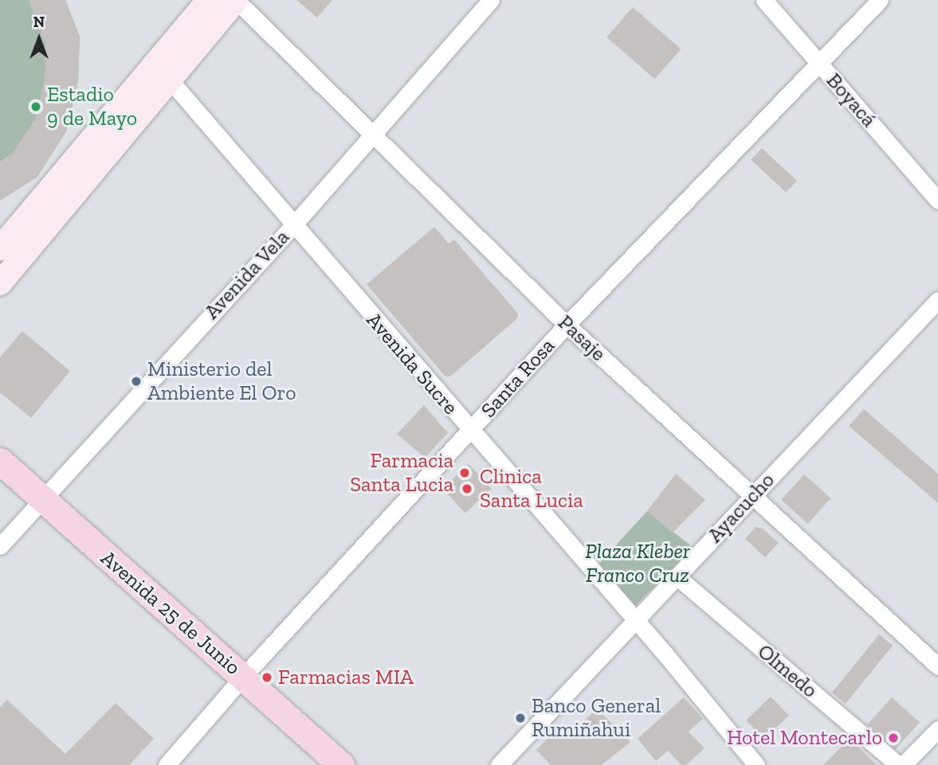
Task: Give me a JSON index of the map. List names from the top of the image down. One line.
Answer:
{"streets":{"main road":["Avenida 25 de Junio"],"street":["Boyacá","Avenida Vela","Pasaje","Avenida Sucre","Santa Rosa","Ayacucho","Olmedo"]},"crossings":[["Boyacá","Santa Rosa"],["Avenida Vela","Pasaje"],["Avenida Vela","Avenida Sucre"],["Avenida Vela","Avenida 25 de Junio"],["Pasaje","Santa Rosa"],["Pasaje","Ayacucho"],["Avenida Sucre","Santa Rosa"],["Avenida Sucre","Ayacucho"],["Santa Rosa","Avenida 25 de Junio"],["Ayacucho","Olmedo"]],"parks":["Plaza Kleber Franco Cruz"],"places":["Estadio 9 de Mayo","Ministerio del Ambiente El Oro","Farmacia Santa Lucia","Clinica Santa Lucia","Farmacias MIA","Banco General Rumiñahui","Hotel Montecarlo"],"north":"top"}
